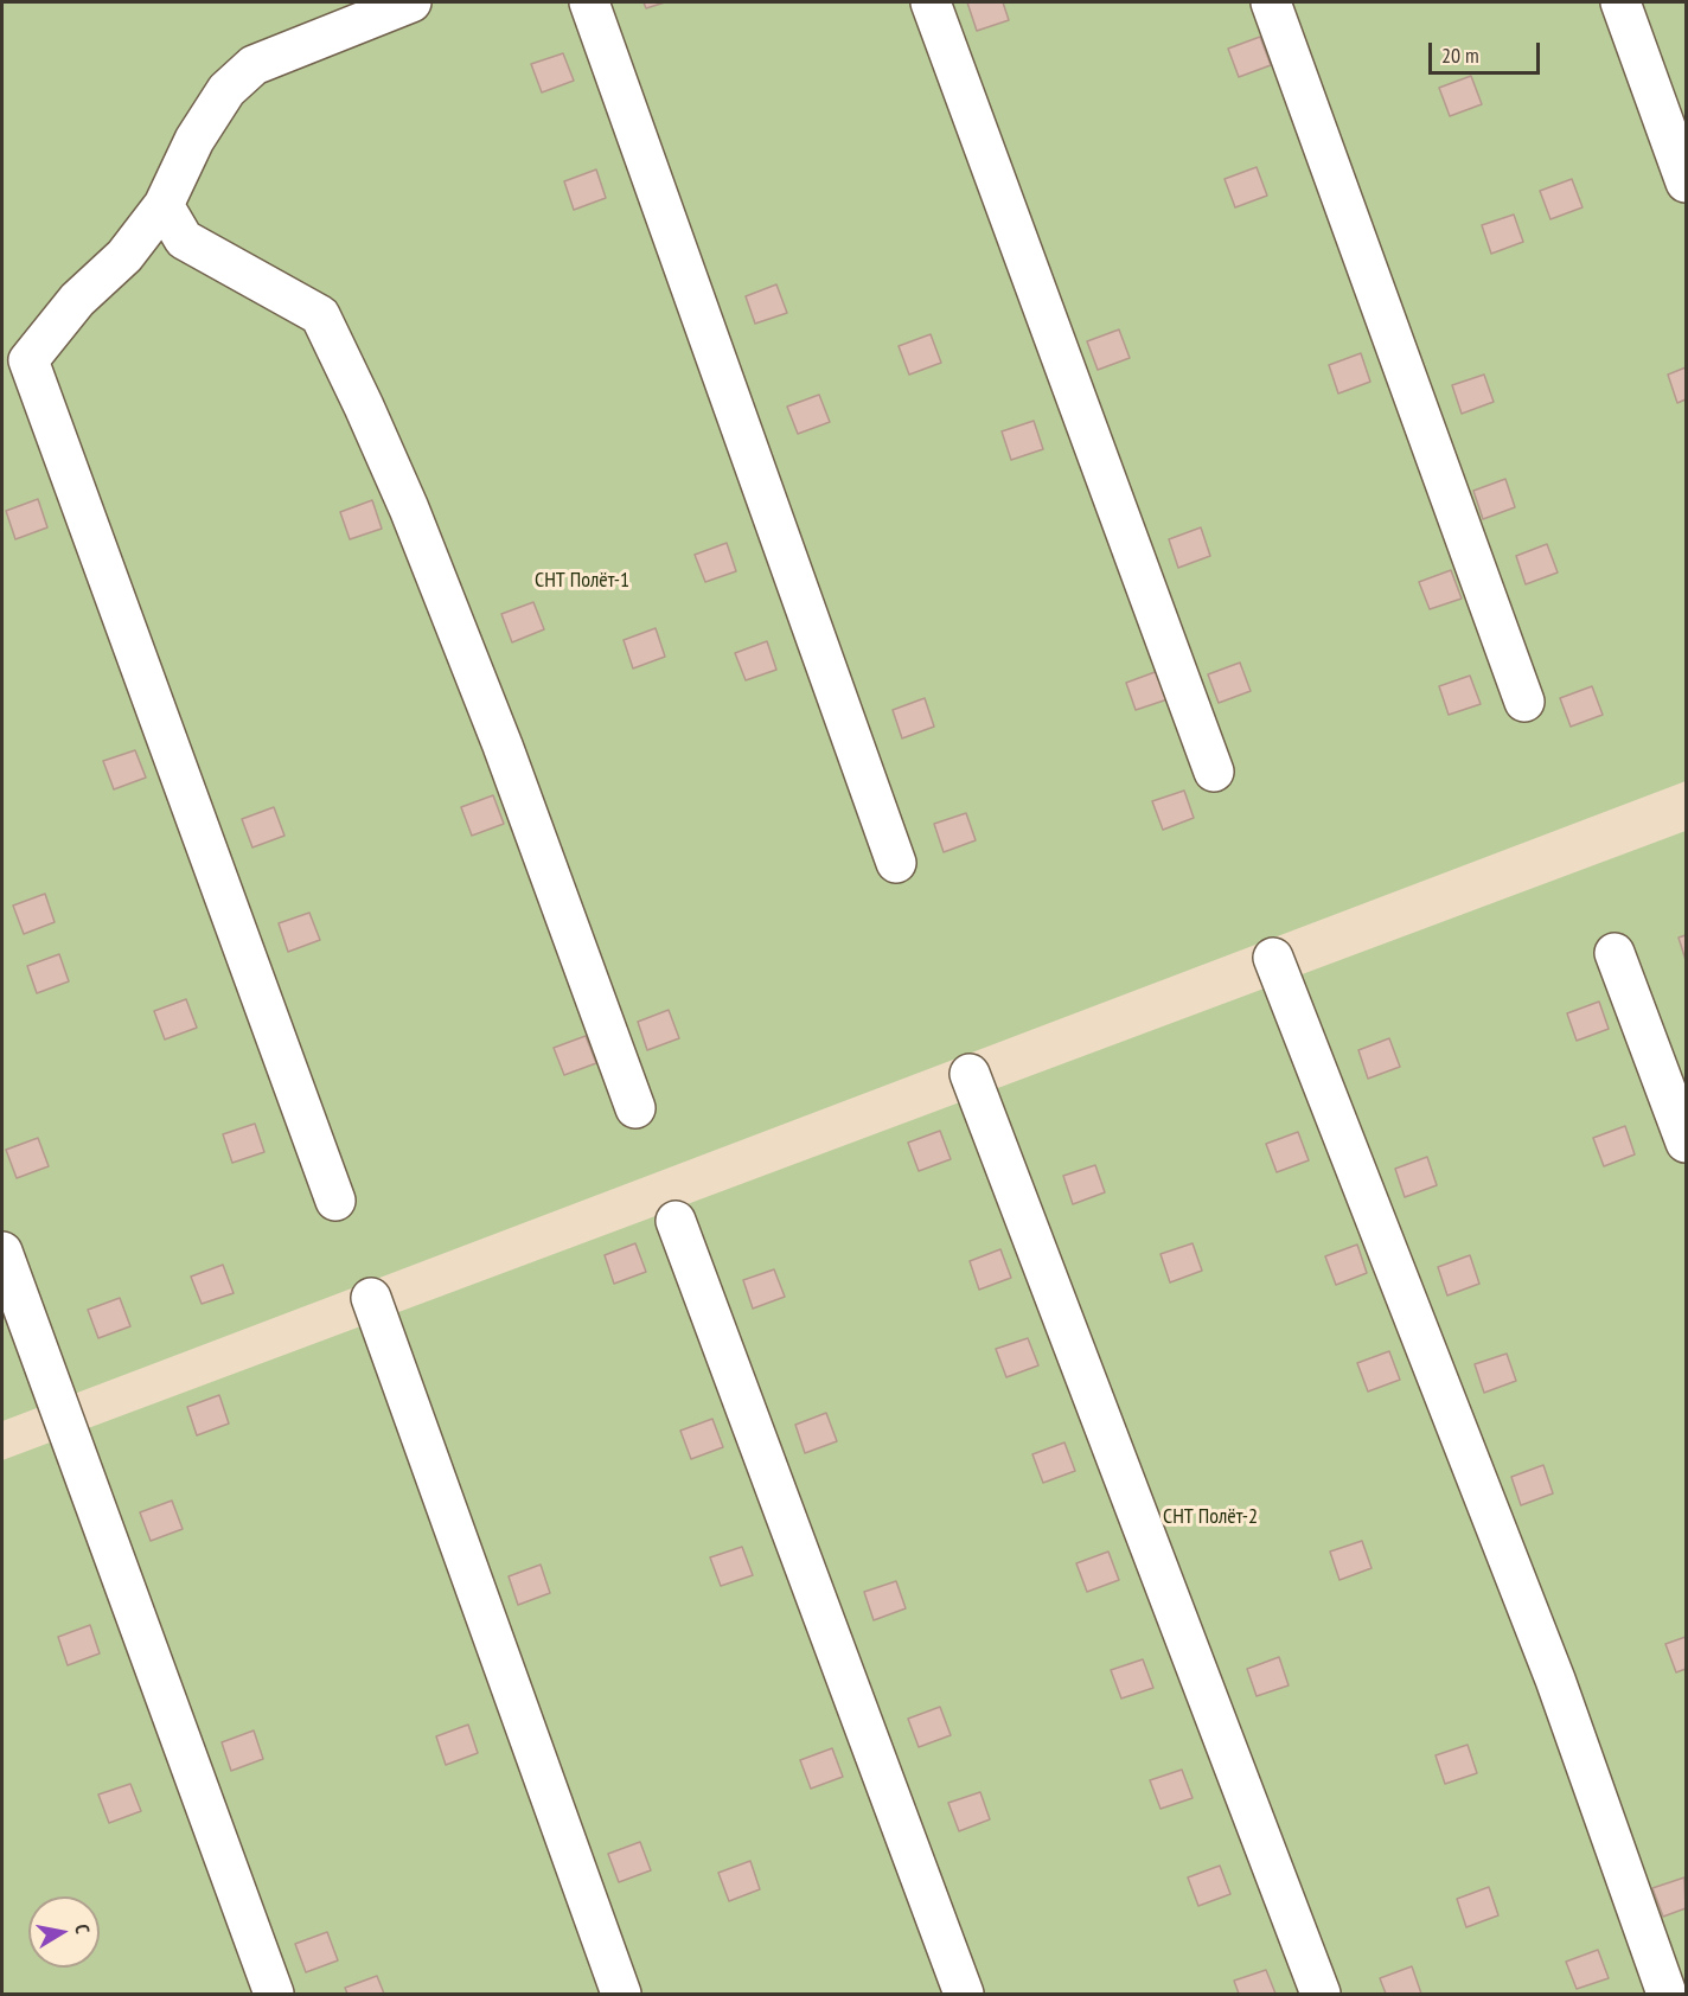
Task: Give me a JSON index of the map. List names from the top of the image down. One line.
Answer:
{"parks":["СНТ Полёт-1","СНТ Полёт-2"],"scale_bar":"20 m","north":"right"}
